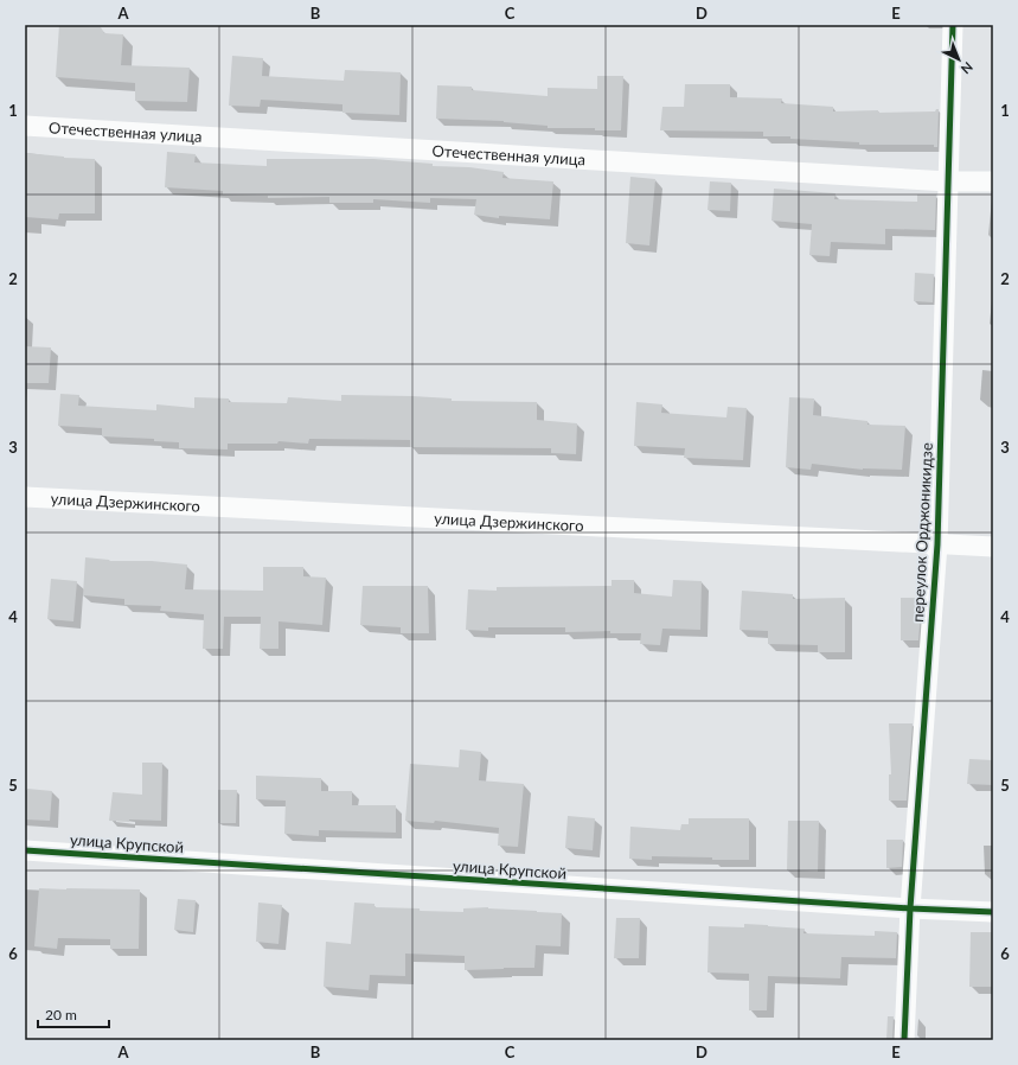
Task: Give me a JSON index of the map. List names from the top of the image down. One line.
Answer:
{"streets":{"street":["Отечественная улица","улица Дзержинского","переулок Орджоникидзе","улица Крупской"]},"crossings":[["Отечественная улица","переулок Орджоникидзе"],["улица Дзержинского","переулок Орджоникидзе"],["переулок Орджоникидзе","улица Крупской"]],"scale_bar":"20 m","north":"bottom right","grid":{"columns":["A","B","C","D","E"],"rows":["1","2","3","4","5","6"]}}
